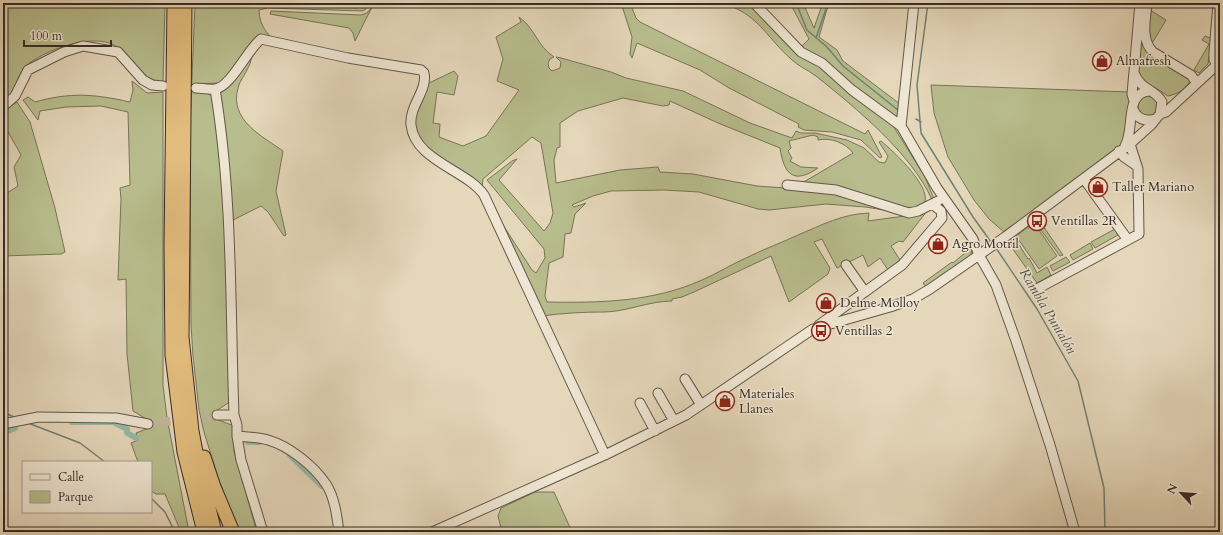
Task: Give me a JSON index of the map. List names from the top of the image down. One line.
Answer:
{"water":["Rambla Puntalón"],"places":{"shop":["Almafresh","Taller Mariano","Agro Motril","Delme Molloy","Materiales Llanes"],"bus stop":["Ventillas 2R","Ventillas 2"]},"legend":["Calle","Parque"],"scale_bar":"100 m","north":"top left"}
